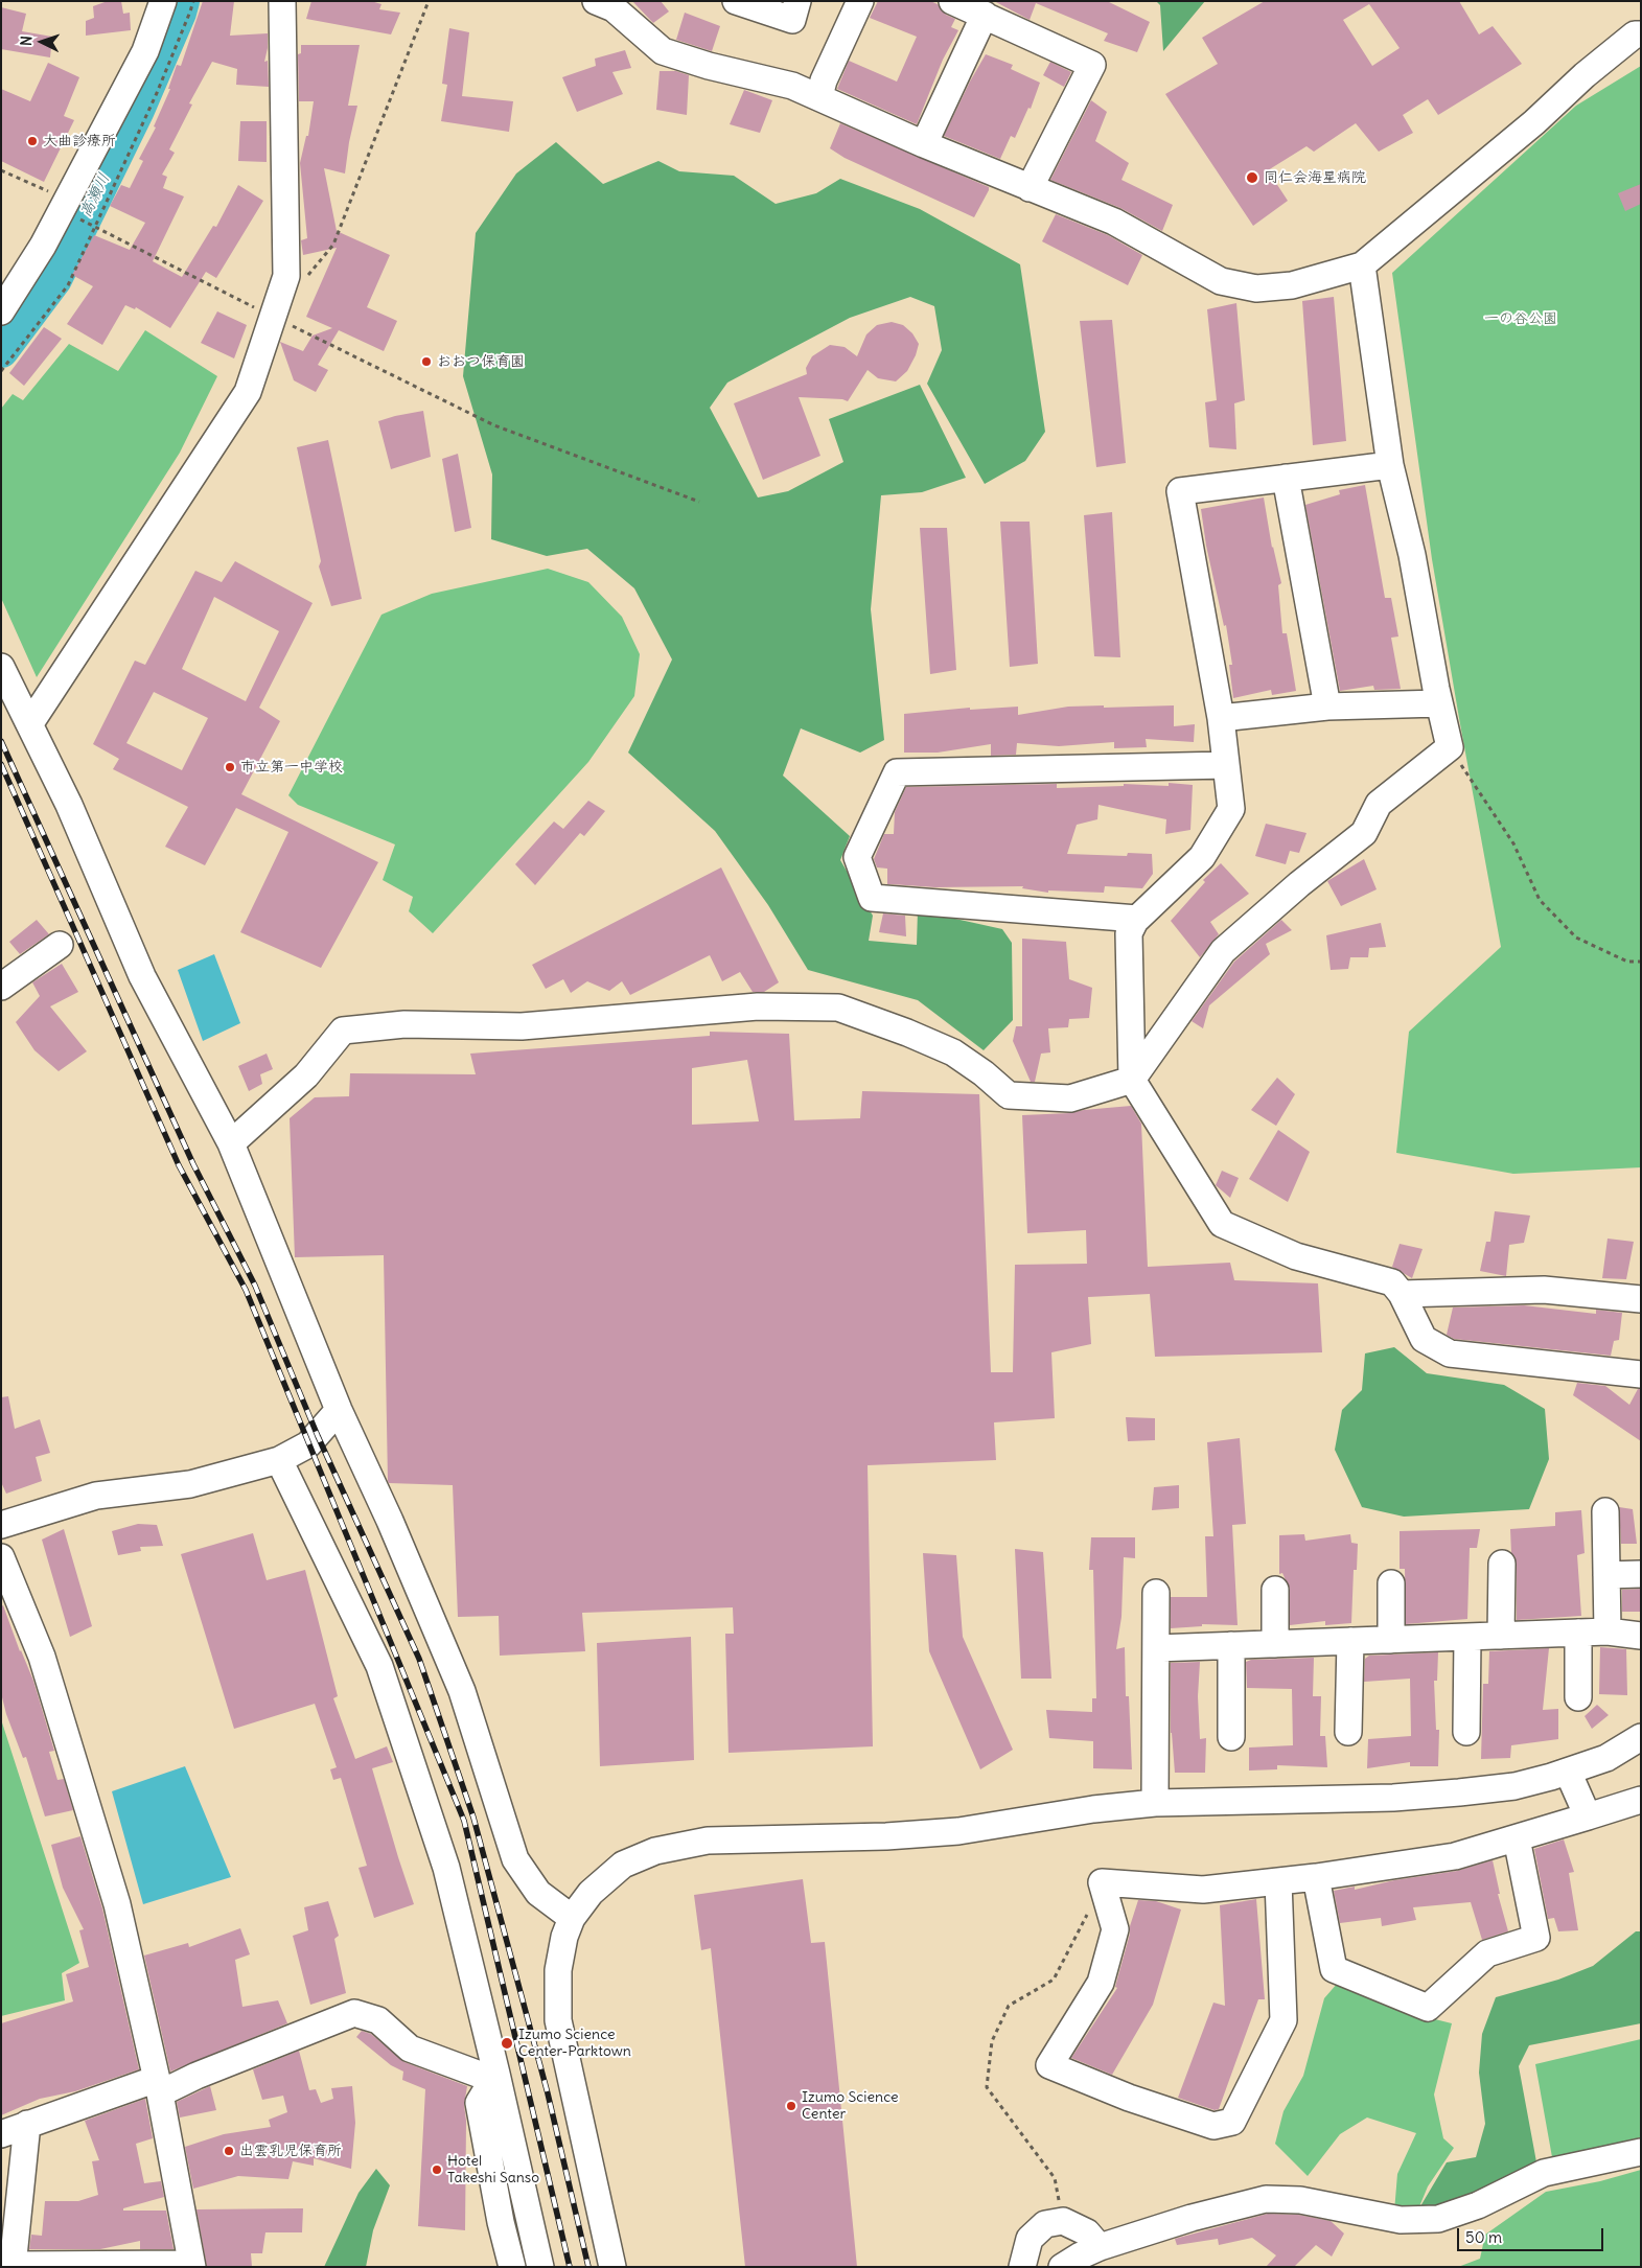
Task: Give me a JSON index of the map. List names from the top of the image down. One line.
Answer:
{"water":["高瀬川"],"parks":["一の谷公園"],"places":["大曲診療所","同仁会海星病院","おおつ保育園","市立第一中学校","Izumo Science Center-Parktown","Izumo Science Center","出雲乳児保育所","Hotel Takeshi Sanso"],"scale_bar":"50 m","north":"left"}
